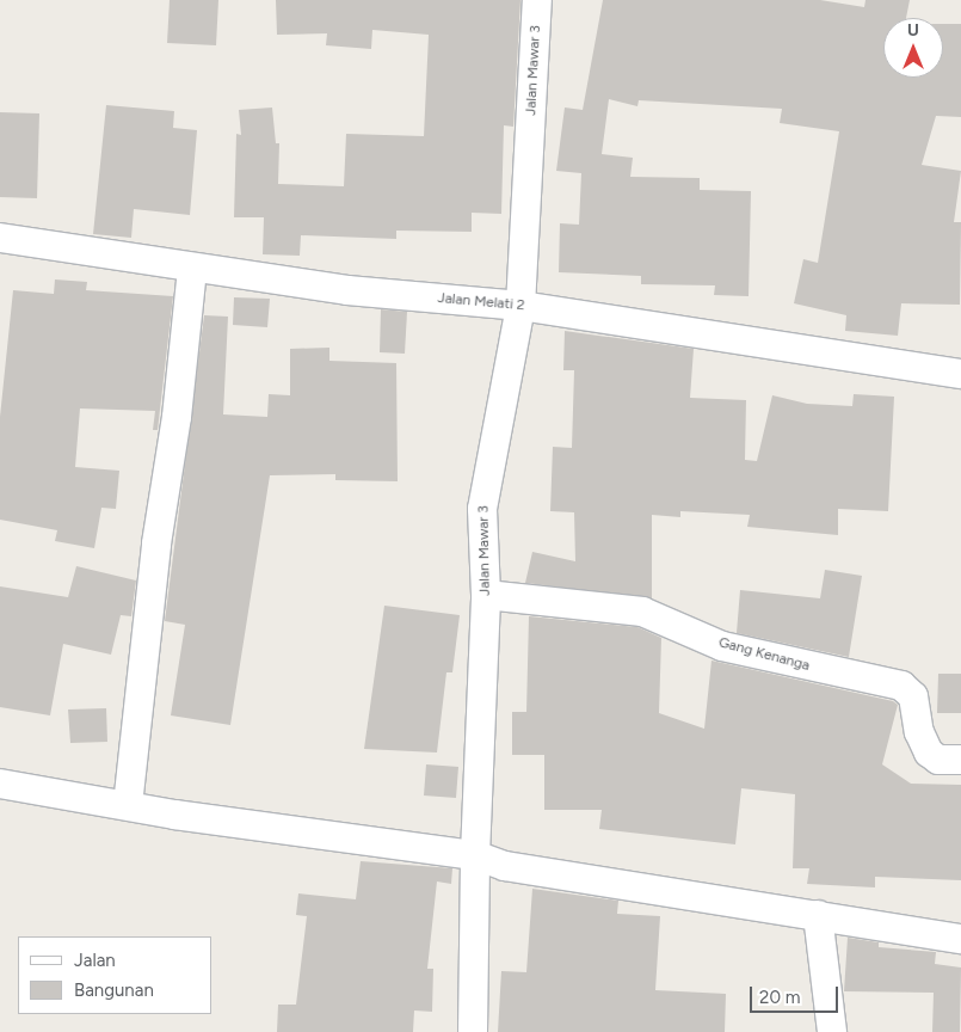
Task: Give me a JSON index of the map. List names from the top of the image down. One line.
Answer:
{"streets":{"street":["Jalan Mawar 3","Jalan Melati 2","Gang Kenanga"]},"crossings":[["Jalan Mawar 3","Jalan Melati 2"],["Jalan Mawar 3","Gang Kenanga"]],"legend":["Jalan","Bangunan"],"scale_bar":"20 m","north":"top"}
